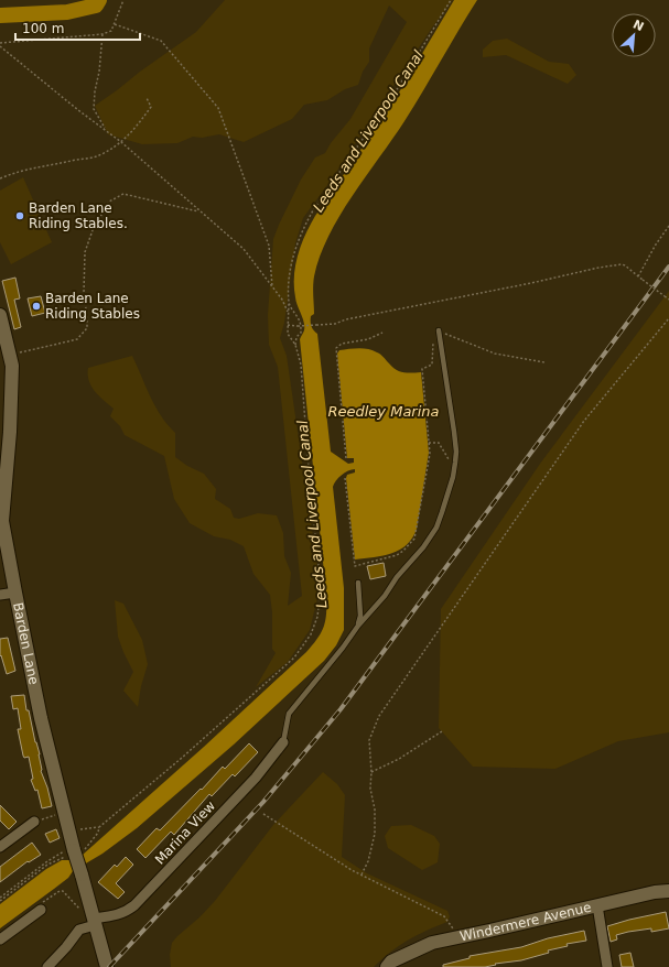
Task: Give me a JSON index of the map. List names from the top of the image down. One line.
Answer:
{"streets":{"street":["Barden Lane","Marina View","Windermere Avenue"]},"crossings":[["Barden Lane","Marina View"]],"water":["Leeds and Liverpool Canal","Reedley Marina"],"places":["Barden Lane Riding Stables.","Barden Lane Riding Stables"],"scale_bar":"100 m","north":"top right"}
